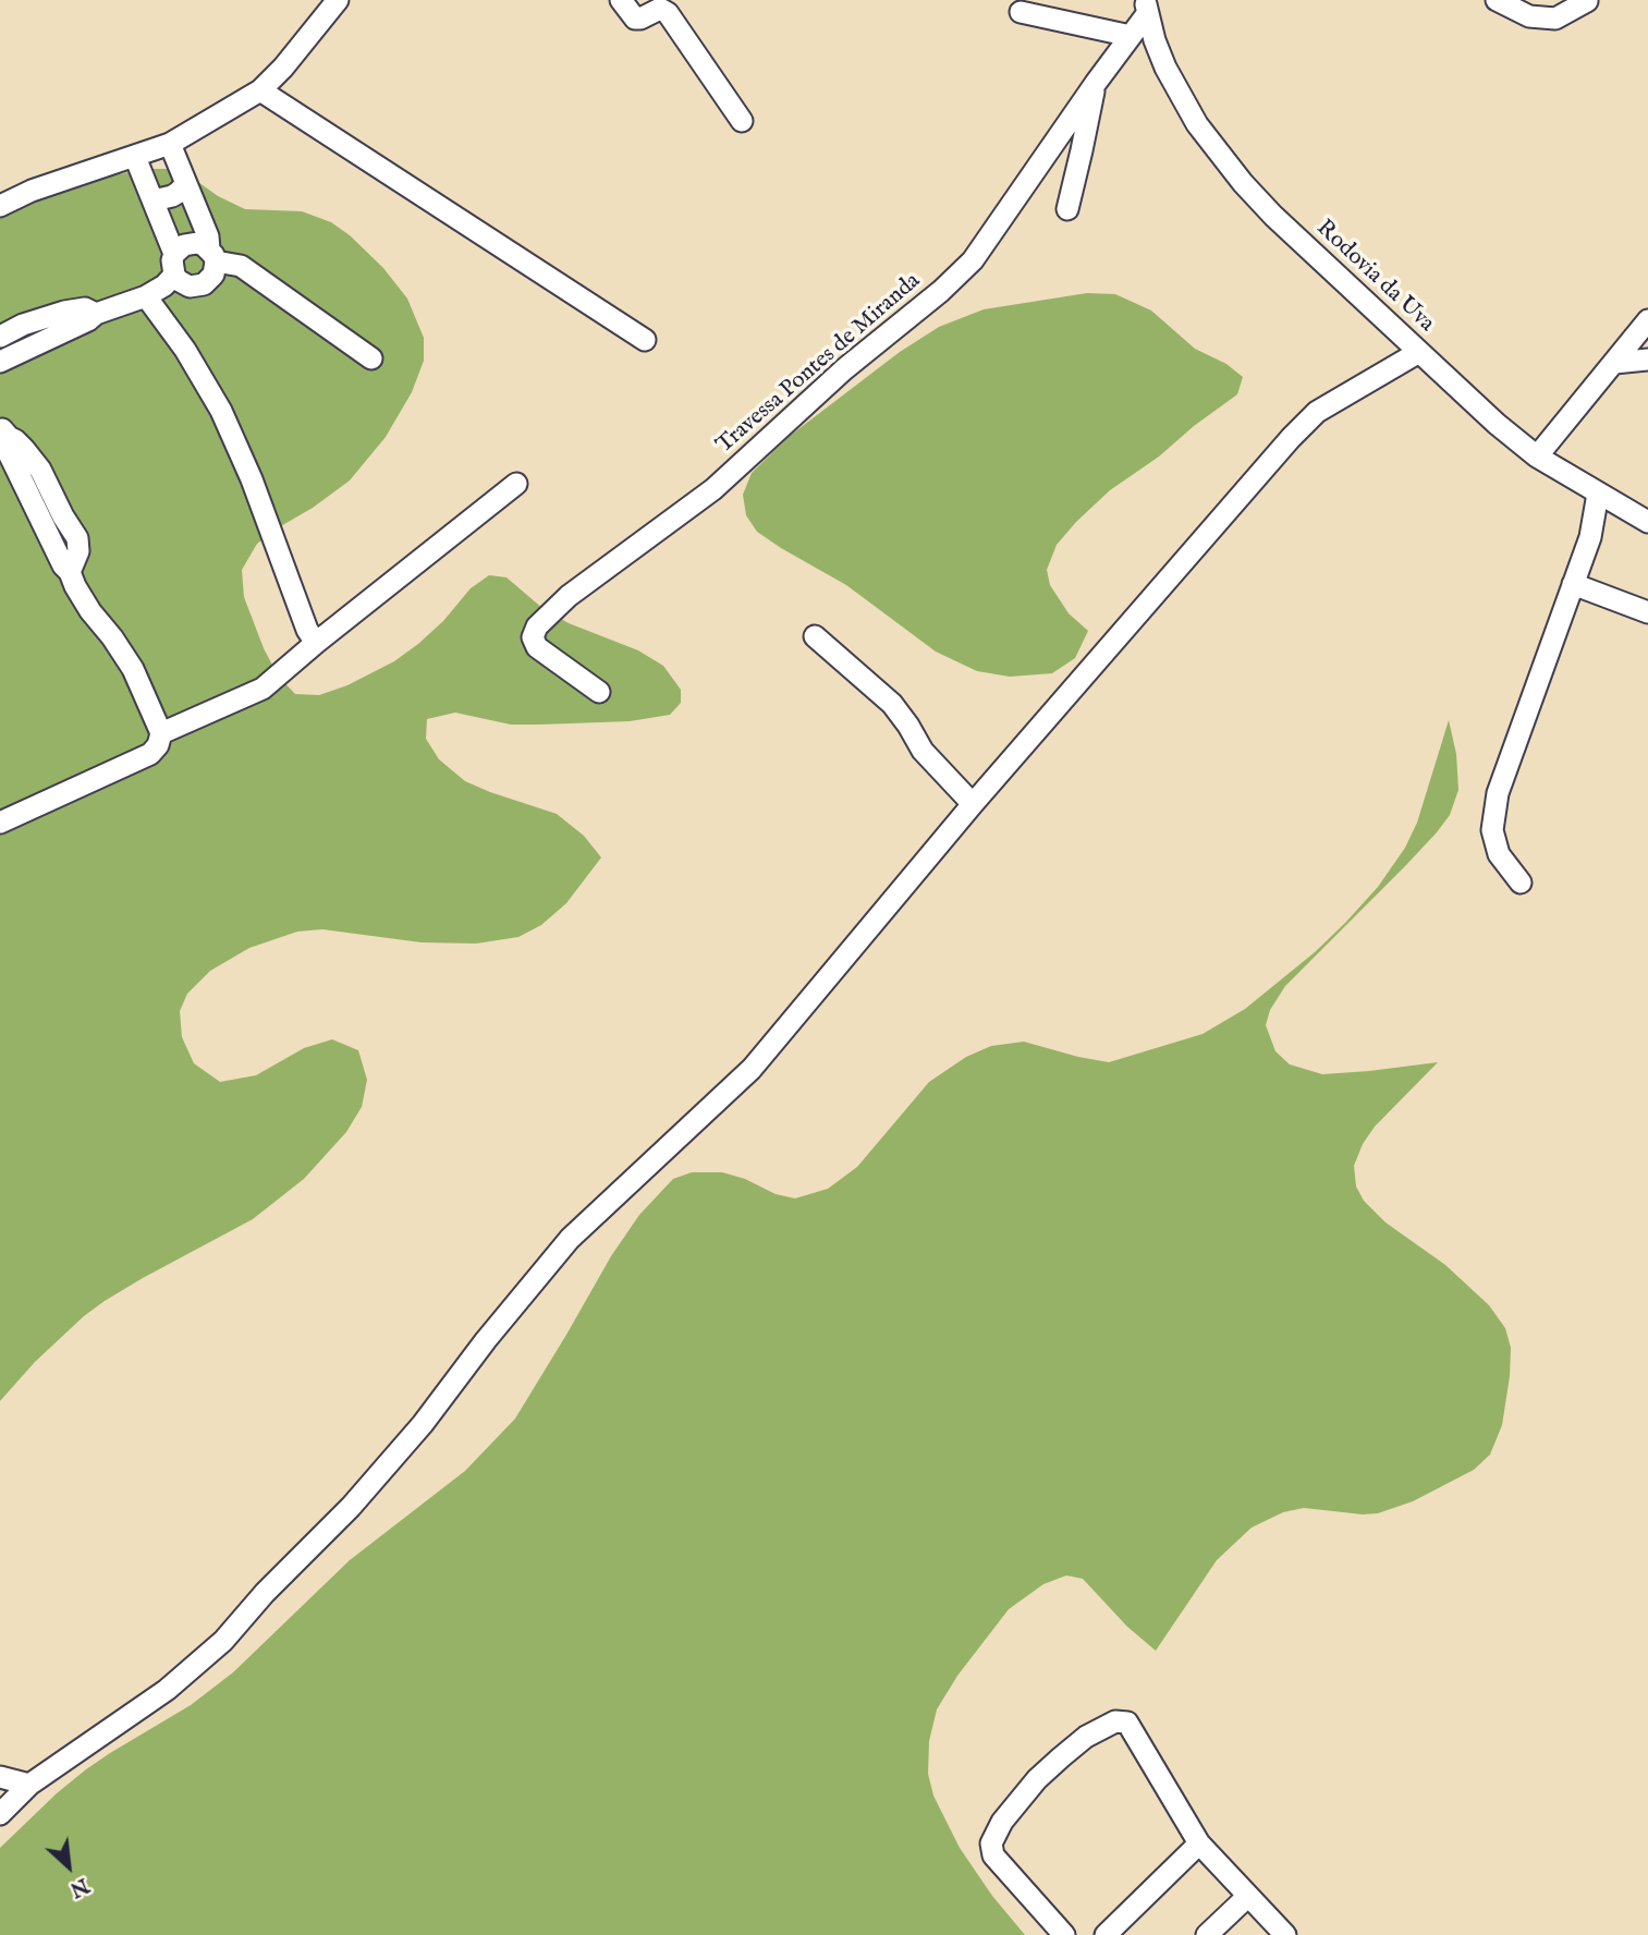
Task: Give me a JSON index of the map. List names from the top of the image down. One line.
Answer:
{"streets":{"street":["Rodovia da Uva","Travessa Pontes de Miranda"]},"crossings":[["Rodovia da Uva","Travessa Pontes de Miranda"]],"north":"bottom right"}
